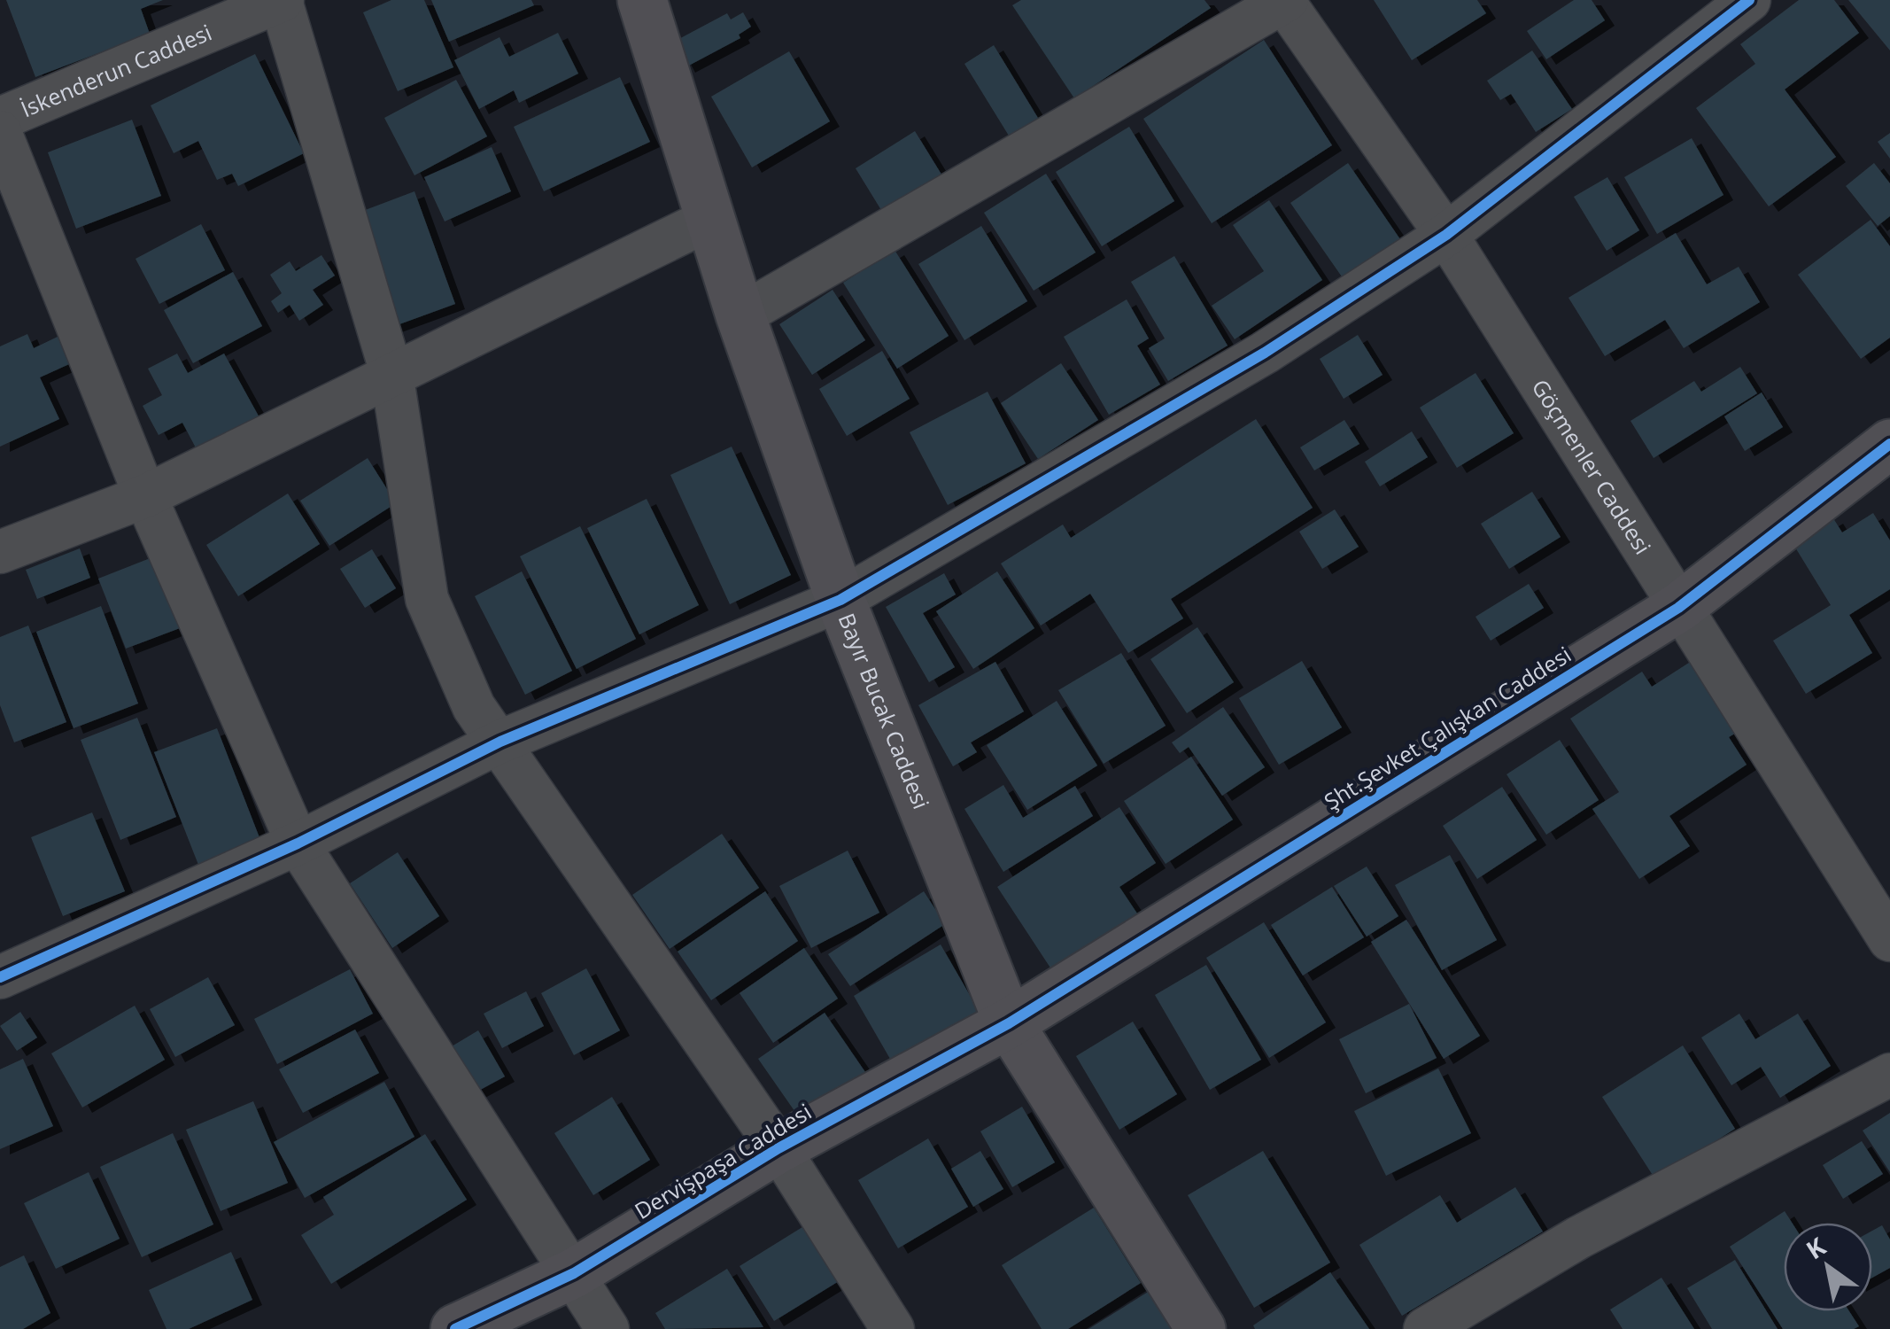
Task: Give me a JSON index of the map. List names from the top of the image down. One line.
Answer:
{"streets":{"street":["İskenderun Caddesi","Göçmenler Caddesi","Bayır Bucak Caddesi","Şht.Şevket Çalışkan Caddesi","Dervişpaşa Caddesi"]},"crossings":[["Göçmenler Caddesi","Şht.Şevket Çalışkan Caddesi"],["Bayır Bucak Caddesi","Şht.Şevket Çalışkan Caddesi"],["Bayır Bucak Caddesi","Dervişpaşa Caddesi"],["Şht.Şevket Çalışkan Caddesi","Dervişpaşa Caddesi"]],"north":"top left"}
